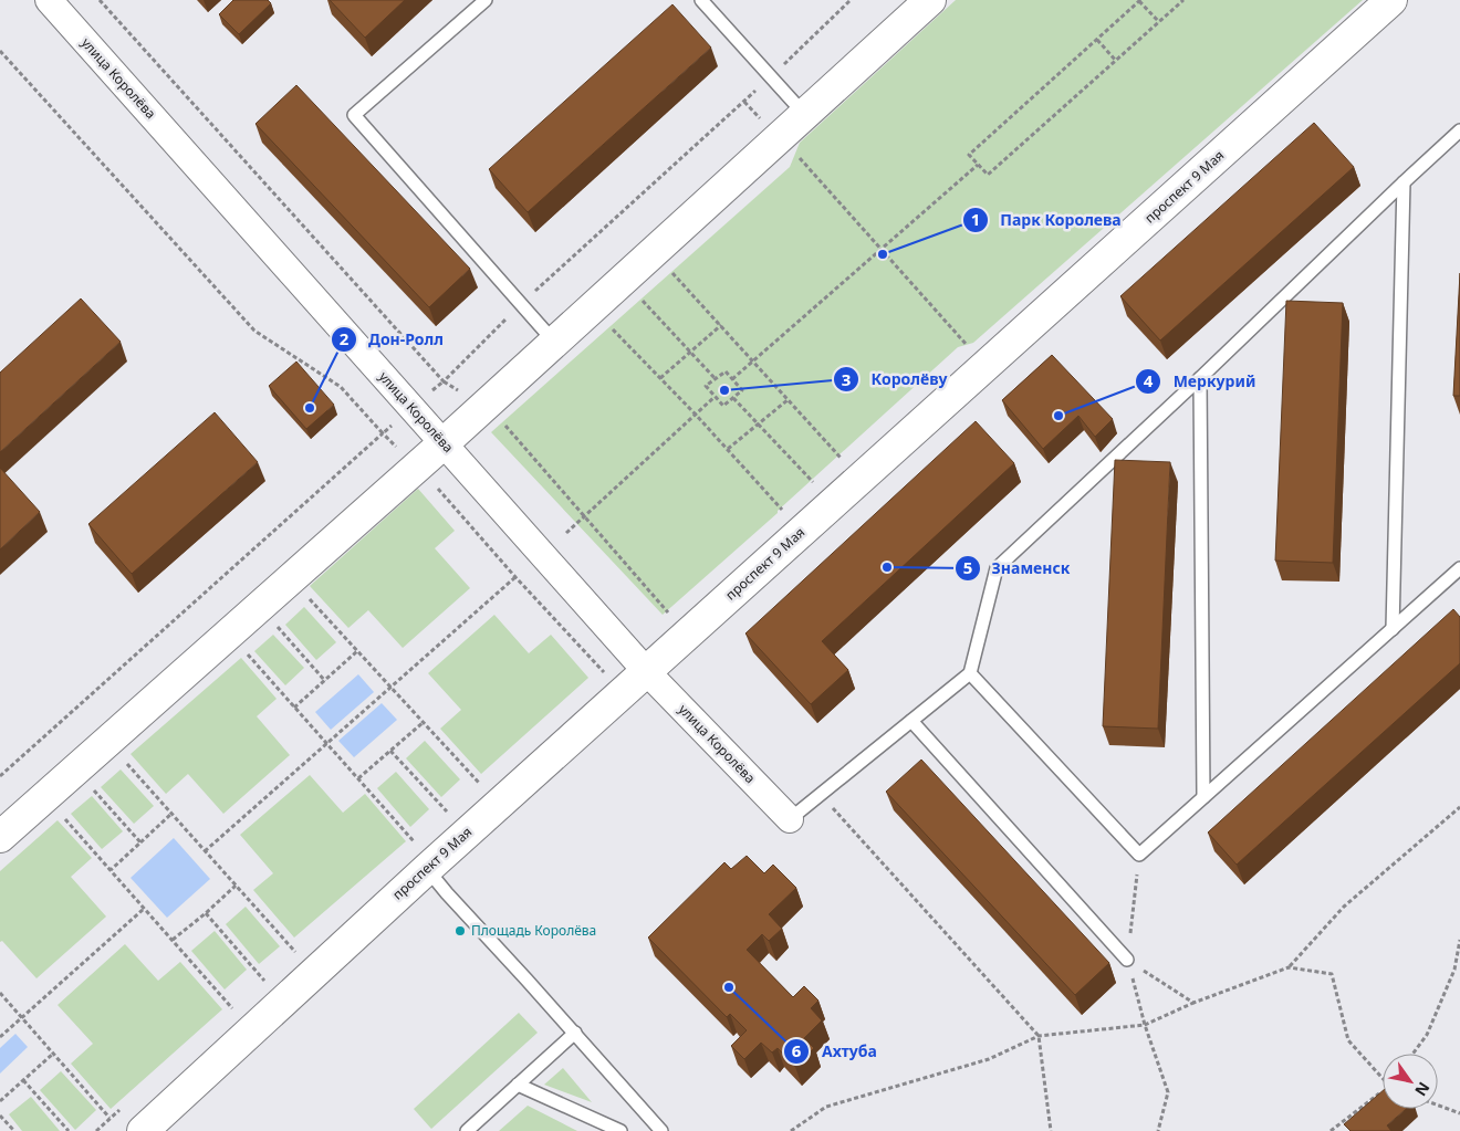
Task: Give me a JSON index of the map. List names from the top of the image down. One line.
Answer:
{"streets":{"street":["улица Королёва","проспект 9 Мая"]},"crossings":[["улица Королёва","проспект 9 Мая"]],"places":["Парк Королева","Королёву","Дон-Ролл","Меркурий","Знаменск","Площадь Королёва","Ахтуба"],"north":"bottom right"}
